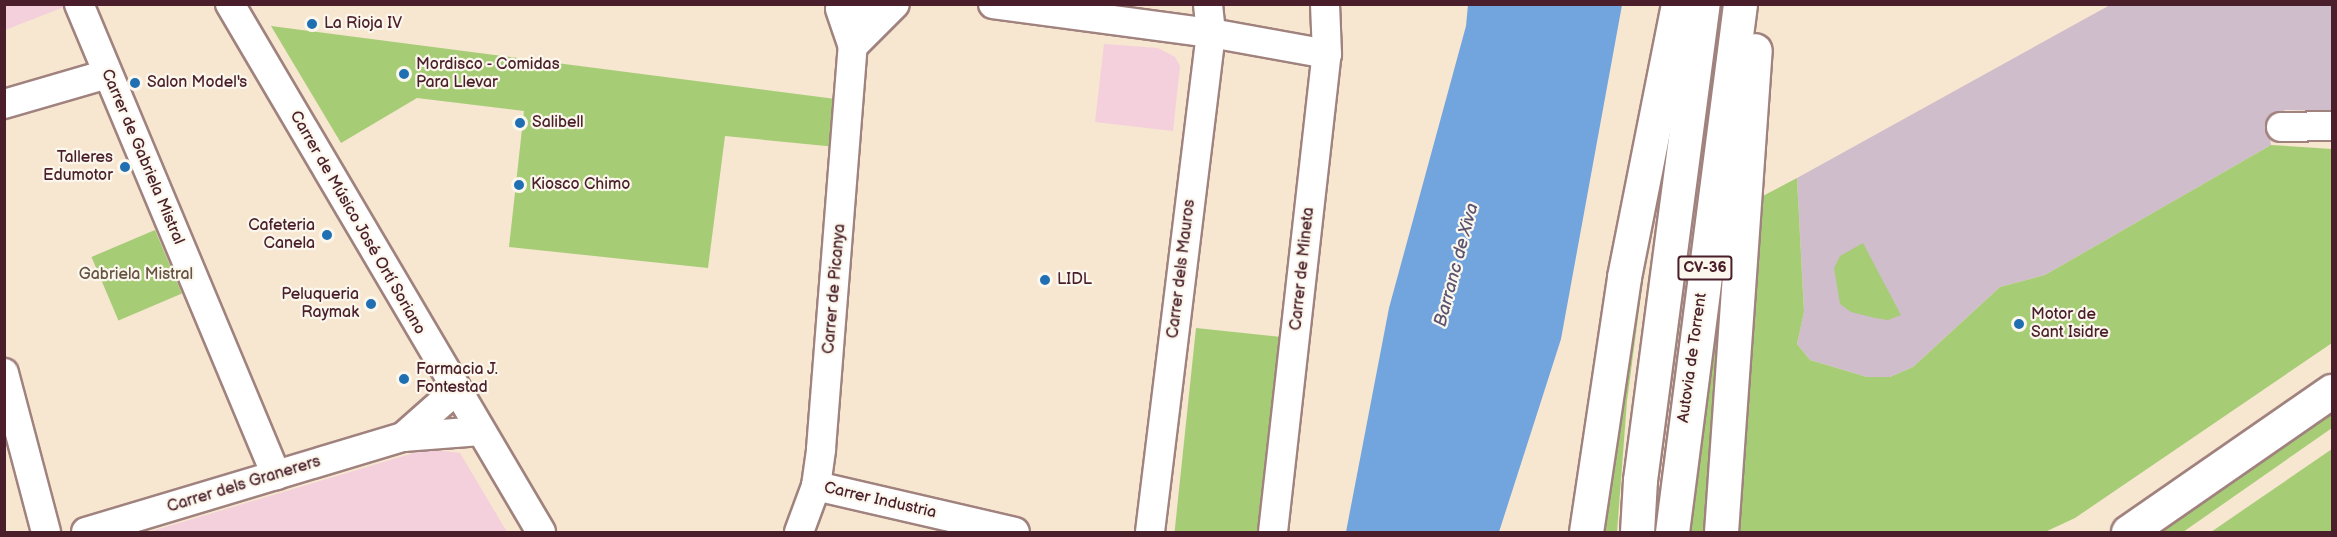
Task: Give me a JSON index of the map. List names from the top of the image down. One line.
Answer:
{"streets":{"main road":["CV-36","Autovia de Torrent"],"street":["Carrer de Gabriela Mistral","Carrer de Músico José Ortí Soriano","Carrer dels Mauros","Carrer de Mineta","Carrer de Picanya","Carrer dels Granerers","Carrer Industria"]},"crossings":[["Carrer de Gabriela Mistral","Carrer dels Granerers"],["Carrer de Músico José Ortí Soriano","Carrer dels Granerers"],["Carrer de Picanya","Carrer Industria"]],"water":["Barranc de Xiva"],"parks":["Gabriela Mistral"],"places":["La Rioja IV","Mordisco - Comidas Para Llevar","Salon Model's","Salibell","Talleres Edumotor","Kiosco Chimo","Cafeteria Canela","LIDL","Peluqueria Raymak","Motor de Sant Isidre","Farmacia J. Fontestad"]}
